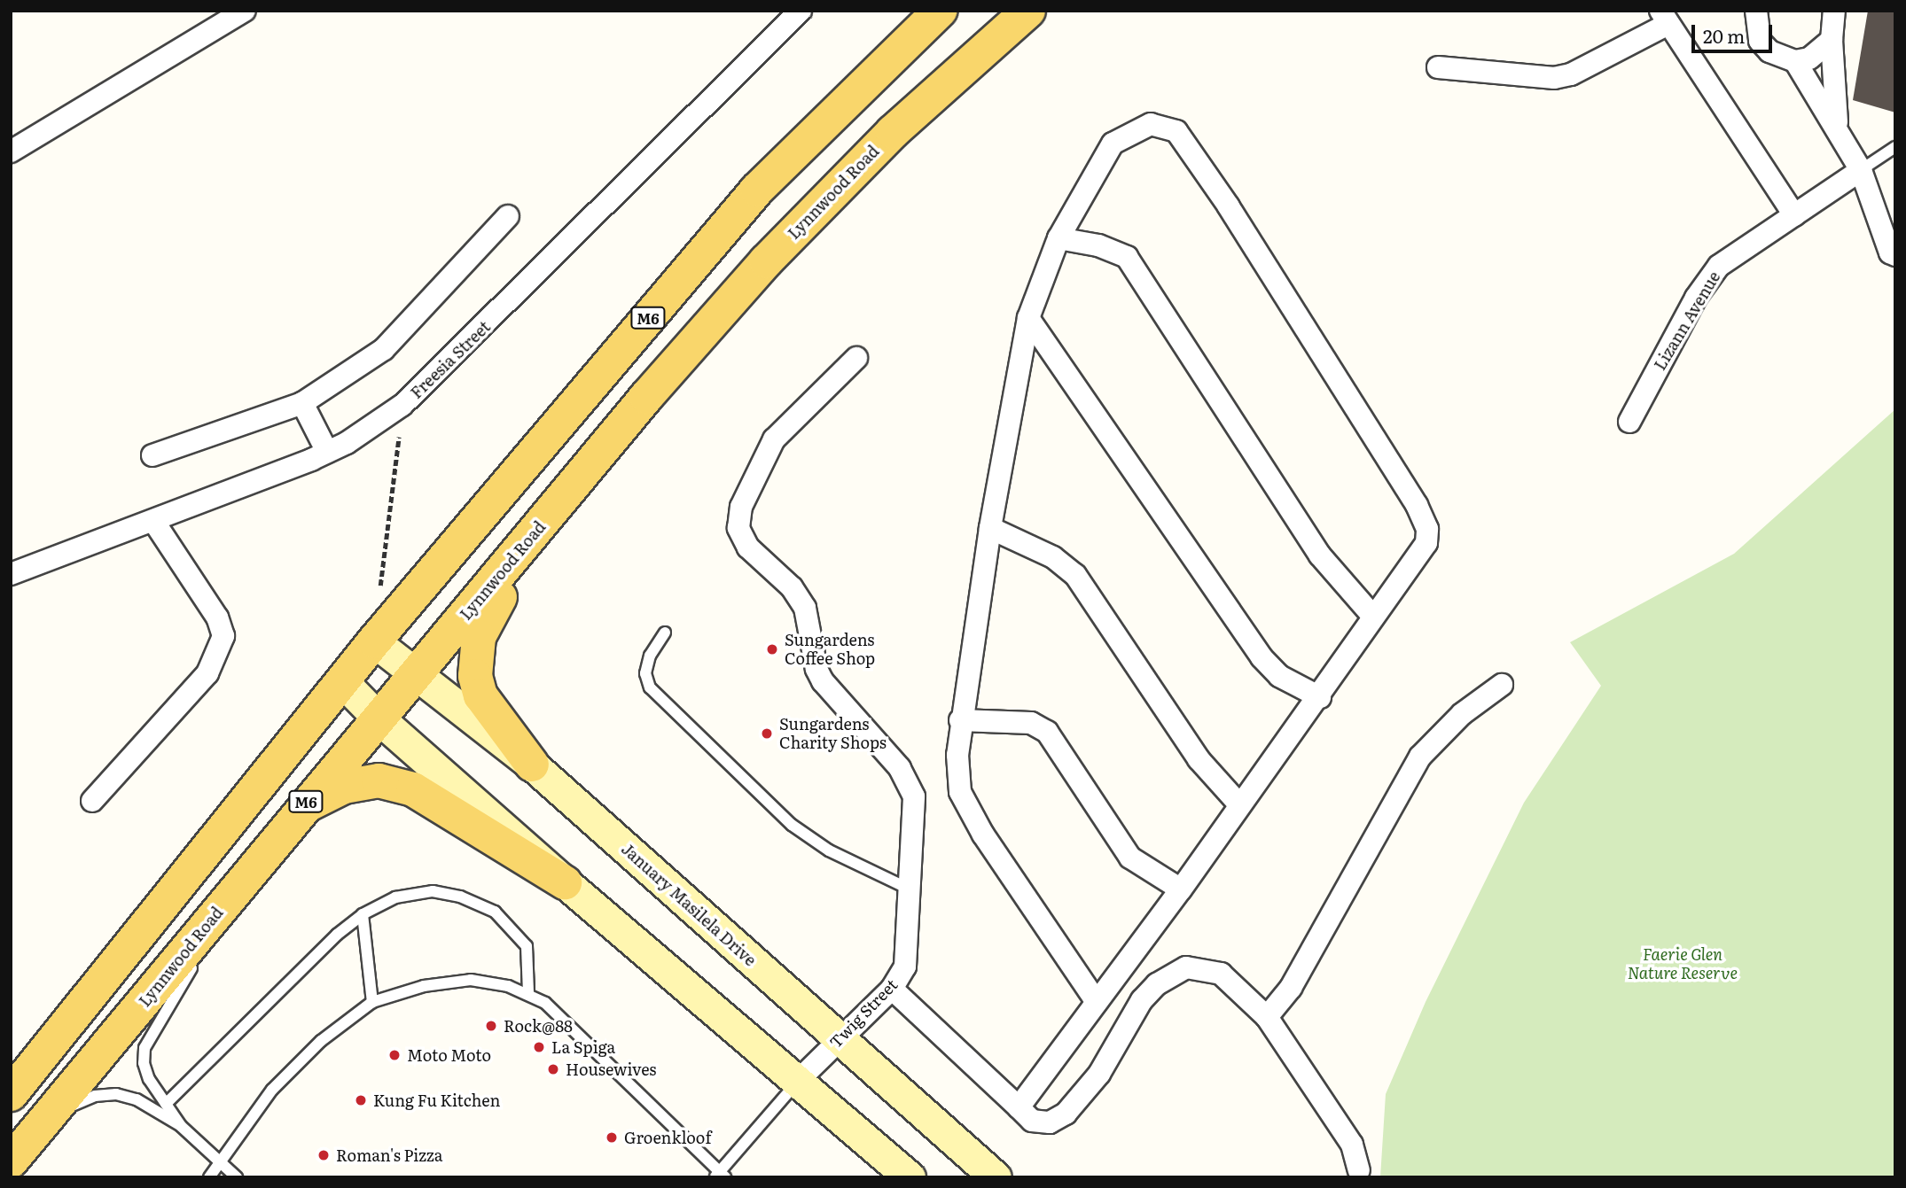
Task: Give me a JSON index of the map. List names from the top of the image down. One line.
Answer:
{"streets":{"main road":["Lynnwood Road","M6","January Masilela Drive"],"street":["Lizann Avenue","Freesia Street","Twig Street"]},"crossings":[["Lynnwood Road","January Masilela Drive"],["M6","January Masilela Drive"],["January Masilela Drive","Twig Street"]],"parks":["Faerie Glen Nature Reserve"],"places":["Sungardens Coffee Shop","Sungardens Charity Shops","Rock@88","La Spiga","Moto Moto","Housewives","Kung Fu Kitchen","Groenkloof","Roman's Pizza"],"scale_bar":"20 m"}
